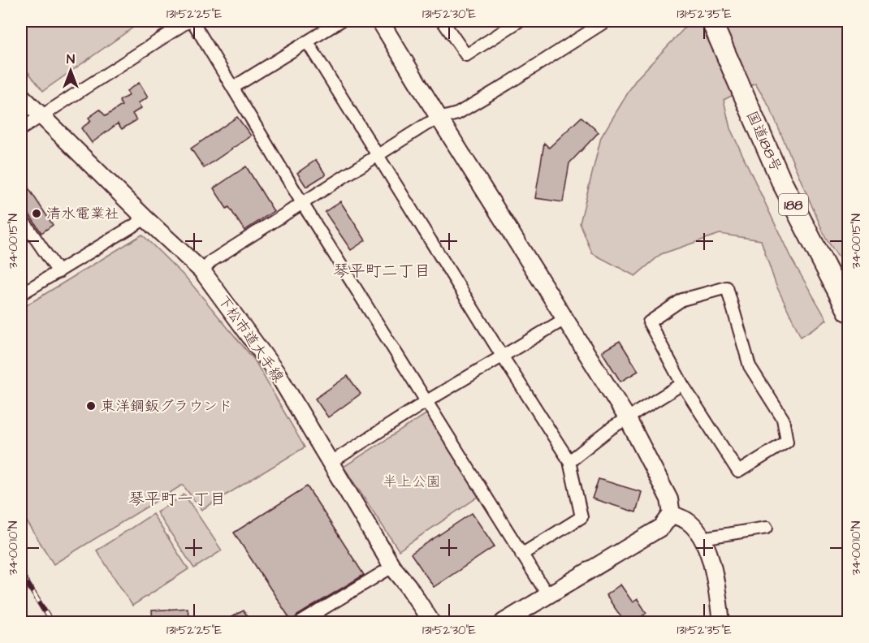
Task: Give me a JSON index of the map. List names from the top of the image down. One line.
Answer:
{"streets":{"highway":["国道188号","188"],"street":["下松市道大手線"]},"districts":["琴平町二丁目","琴平町一丁目"],"parks":["半上公園"],"places":["清水電業社","東洋鋼鈑グラウンド"],"north":"top","coordinates":["131°52'25\"E","131°52'30\"E","131°52'35\"E","34°00'15\"N","34°00'10\"N"]}
